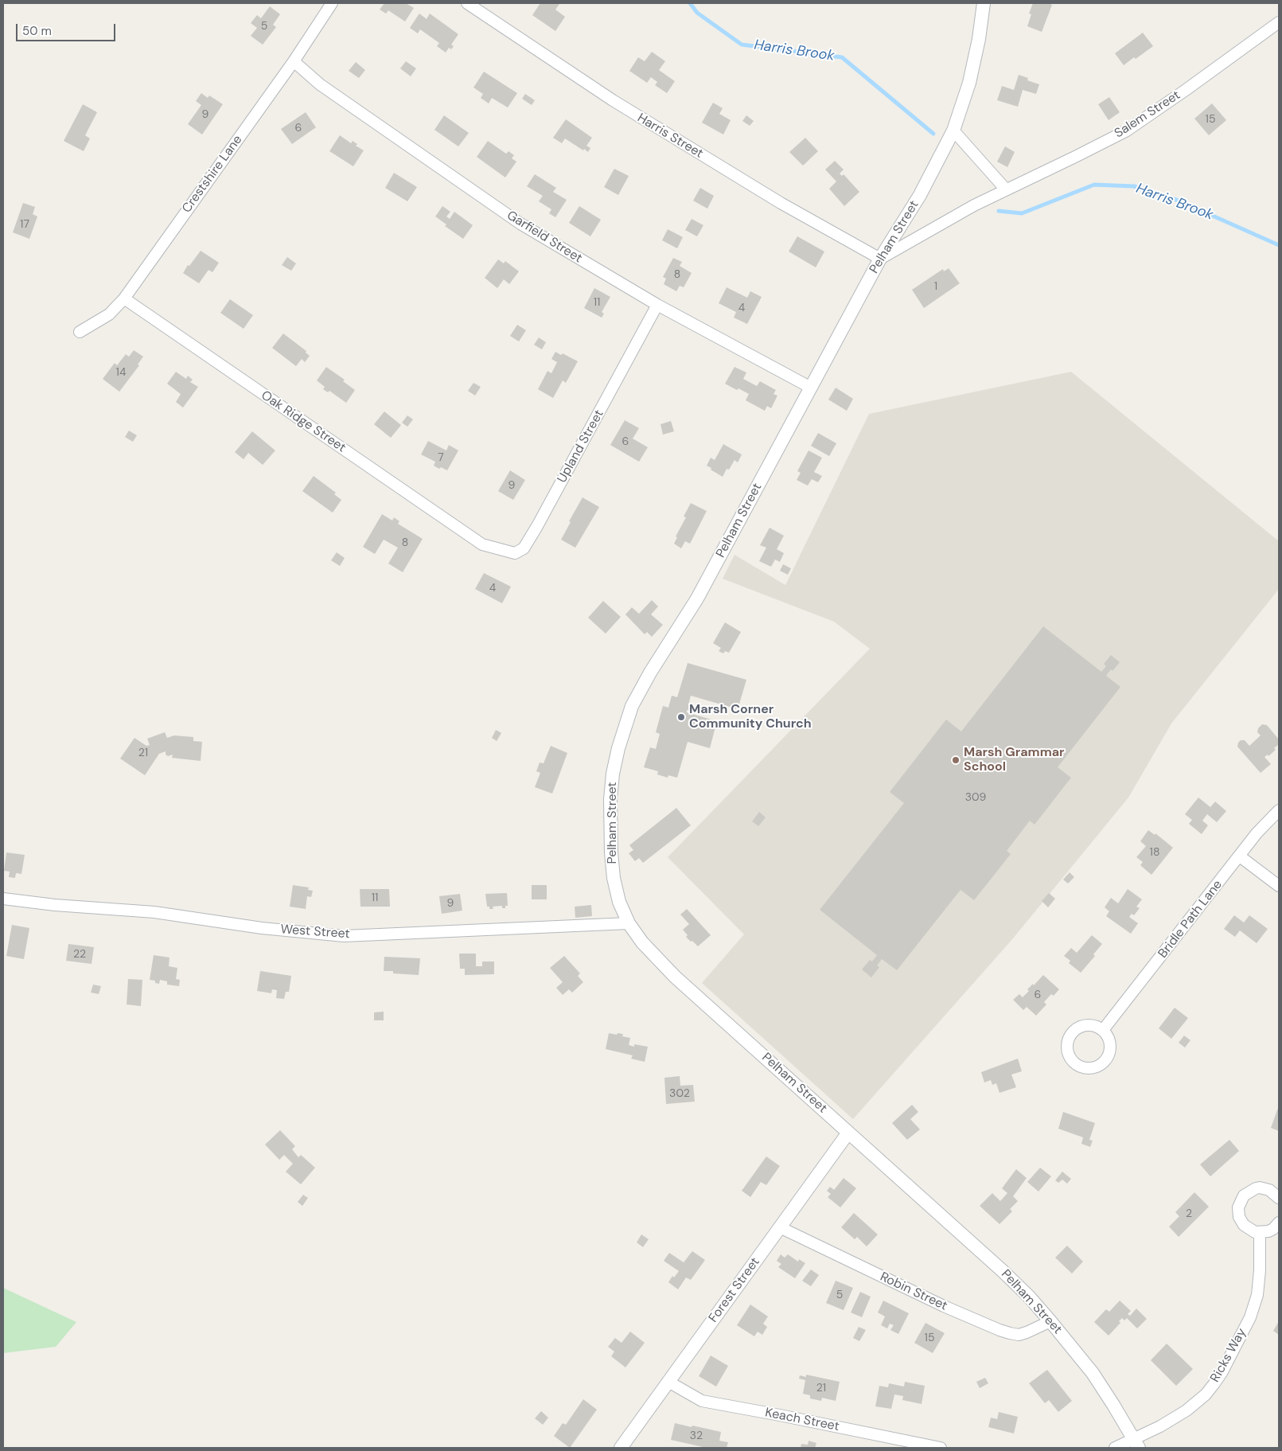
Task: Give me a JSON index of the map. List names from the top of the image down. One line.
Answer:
{"streets":{"street":["Salem Street","Harris Street","Crestshire Lane","Garfield Street","Pelham Street","Oak Ridge Street","Upland Street","Bridle Path Lane","West Street","Forest Street","Robin Street","Ricks Way","Keach Street"]},"crossings":[["Salem Street","Harris Street"],["Salem Street","Pelham Street"],["Harris Street","Pelham Street"],["Crestshire Lane","Garfield Street"],["Crestshire Lane","Oak Ridge Street"],["Garfield Street","Pelham Street"],["Garfield Street","Upland Street"],["Pelham Street","West Street"],["Pelham Street","Forest Street"],["Pelham Street","Robin Street"],["Pelham Street","Ricks Way"],["Oak Ridge Street","Upland Street"],["Forest Street","Robin Street"],["Forest Street","Keach Street"]],"water":["Harris Brook"],"places":["Marsh Corner Community Church","Marsh Grammar School"],"house_numbers":["5","9","15","6","17","8","1","11","4","14","6","7","9","8","4","21","309","18","11","9","22","6","302","2","5","15","21","32"],"scale_bar":"50 m"}
